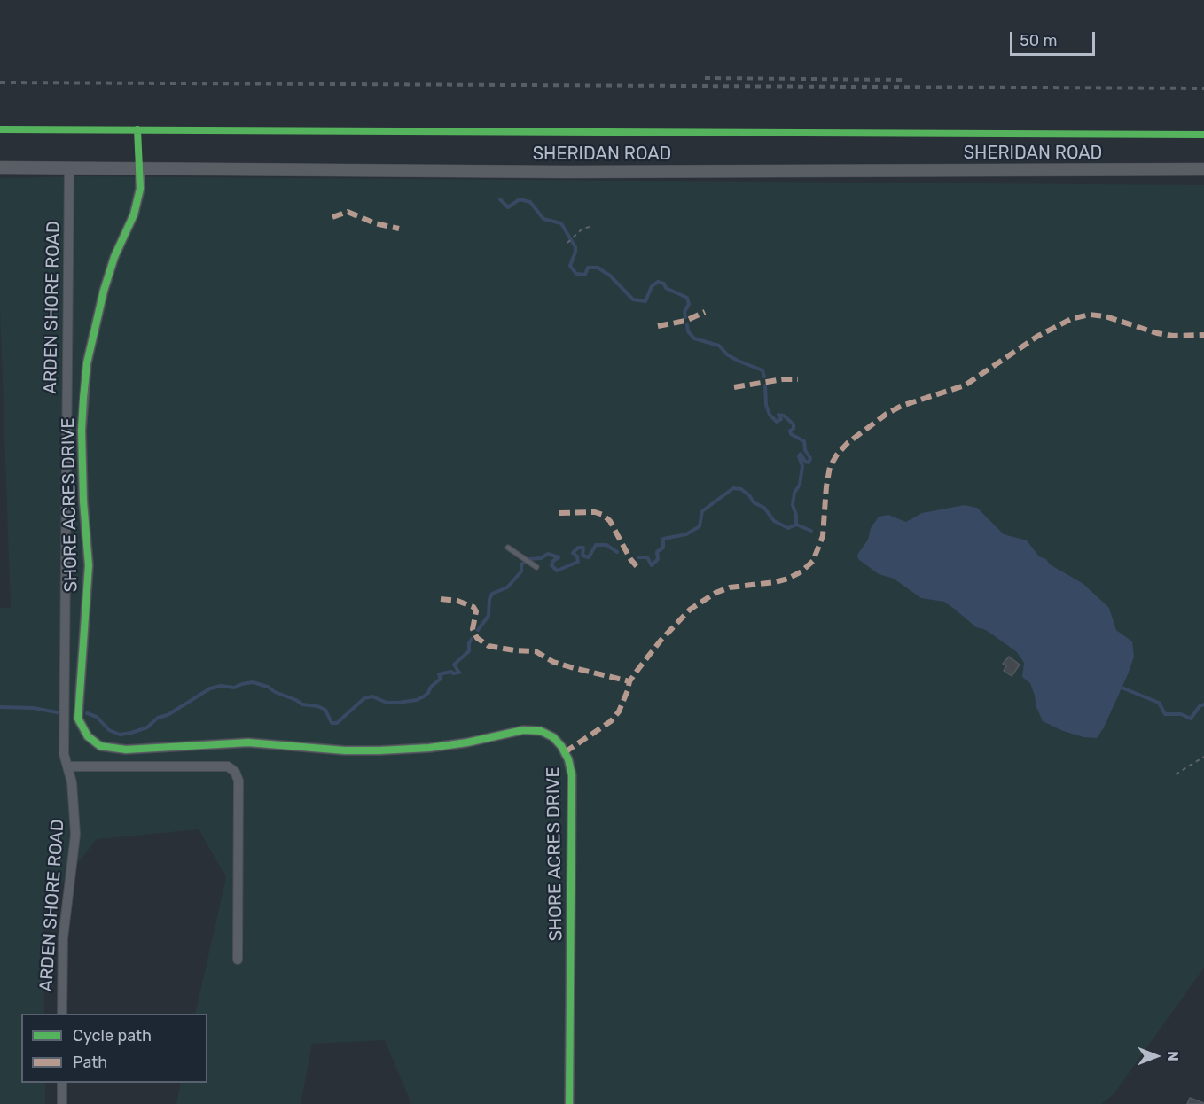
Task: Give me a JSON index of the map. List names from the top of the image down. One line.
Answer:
{"streets":{"main road":["SHERIDAN ROAD"],"street":["ARDEN SHORE ROAD","SHORE ACRES DRIVE"]},"crossings":[["SHERIDAN ROAD","ARDEN SHORE ROAD"],["SHERIDAN ROAD","SHORE ACRES DRIVE"]],"legend":["Cycle path","Path"],"scale_bar":"50 m","north":"right"}
